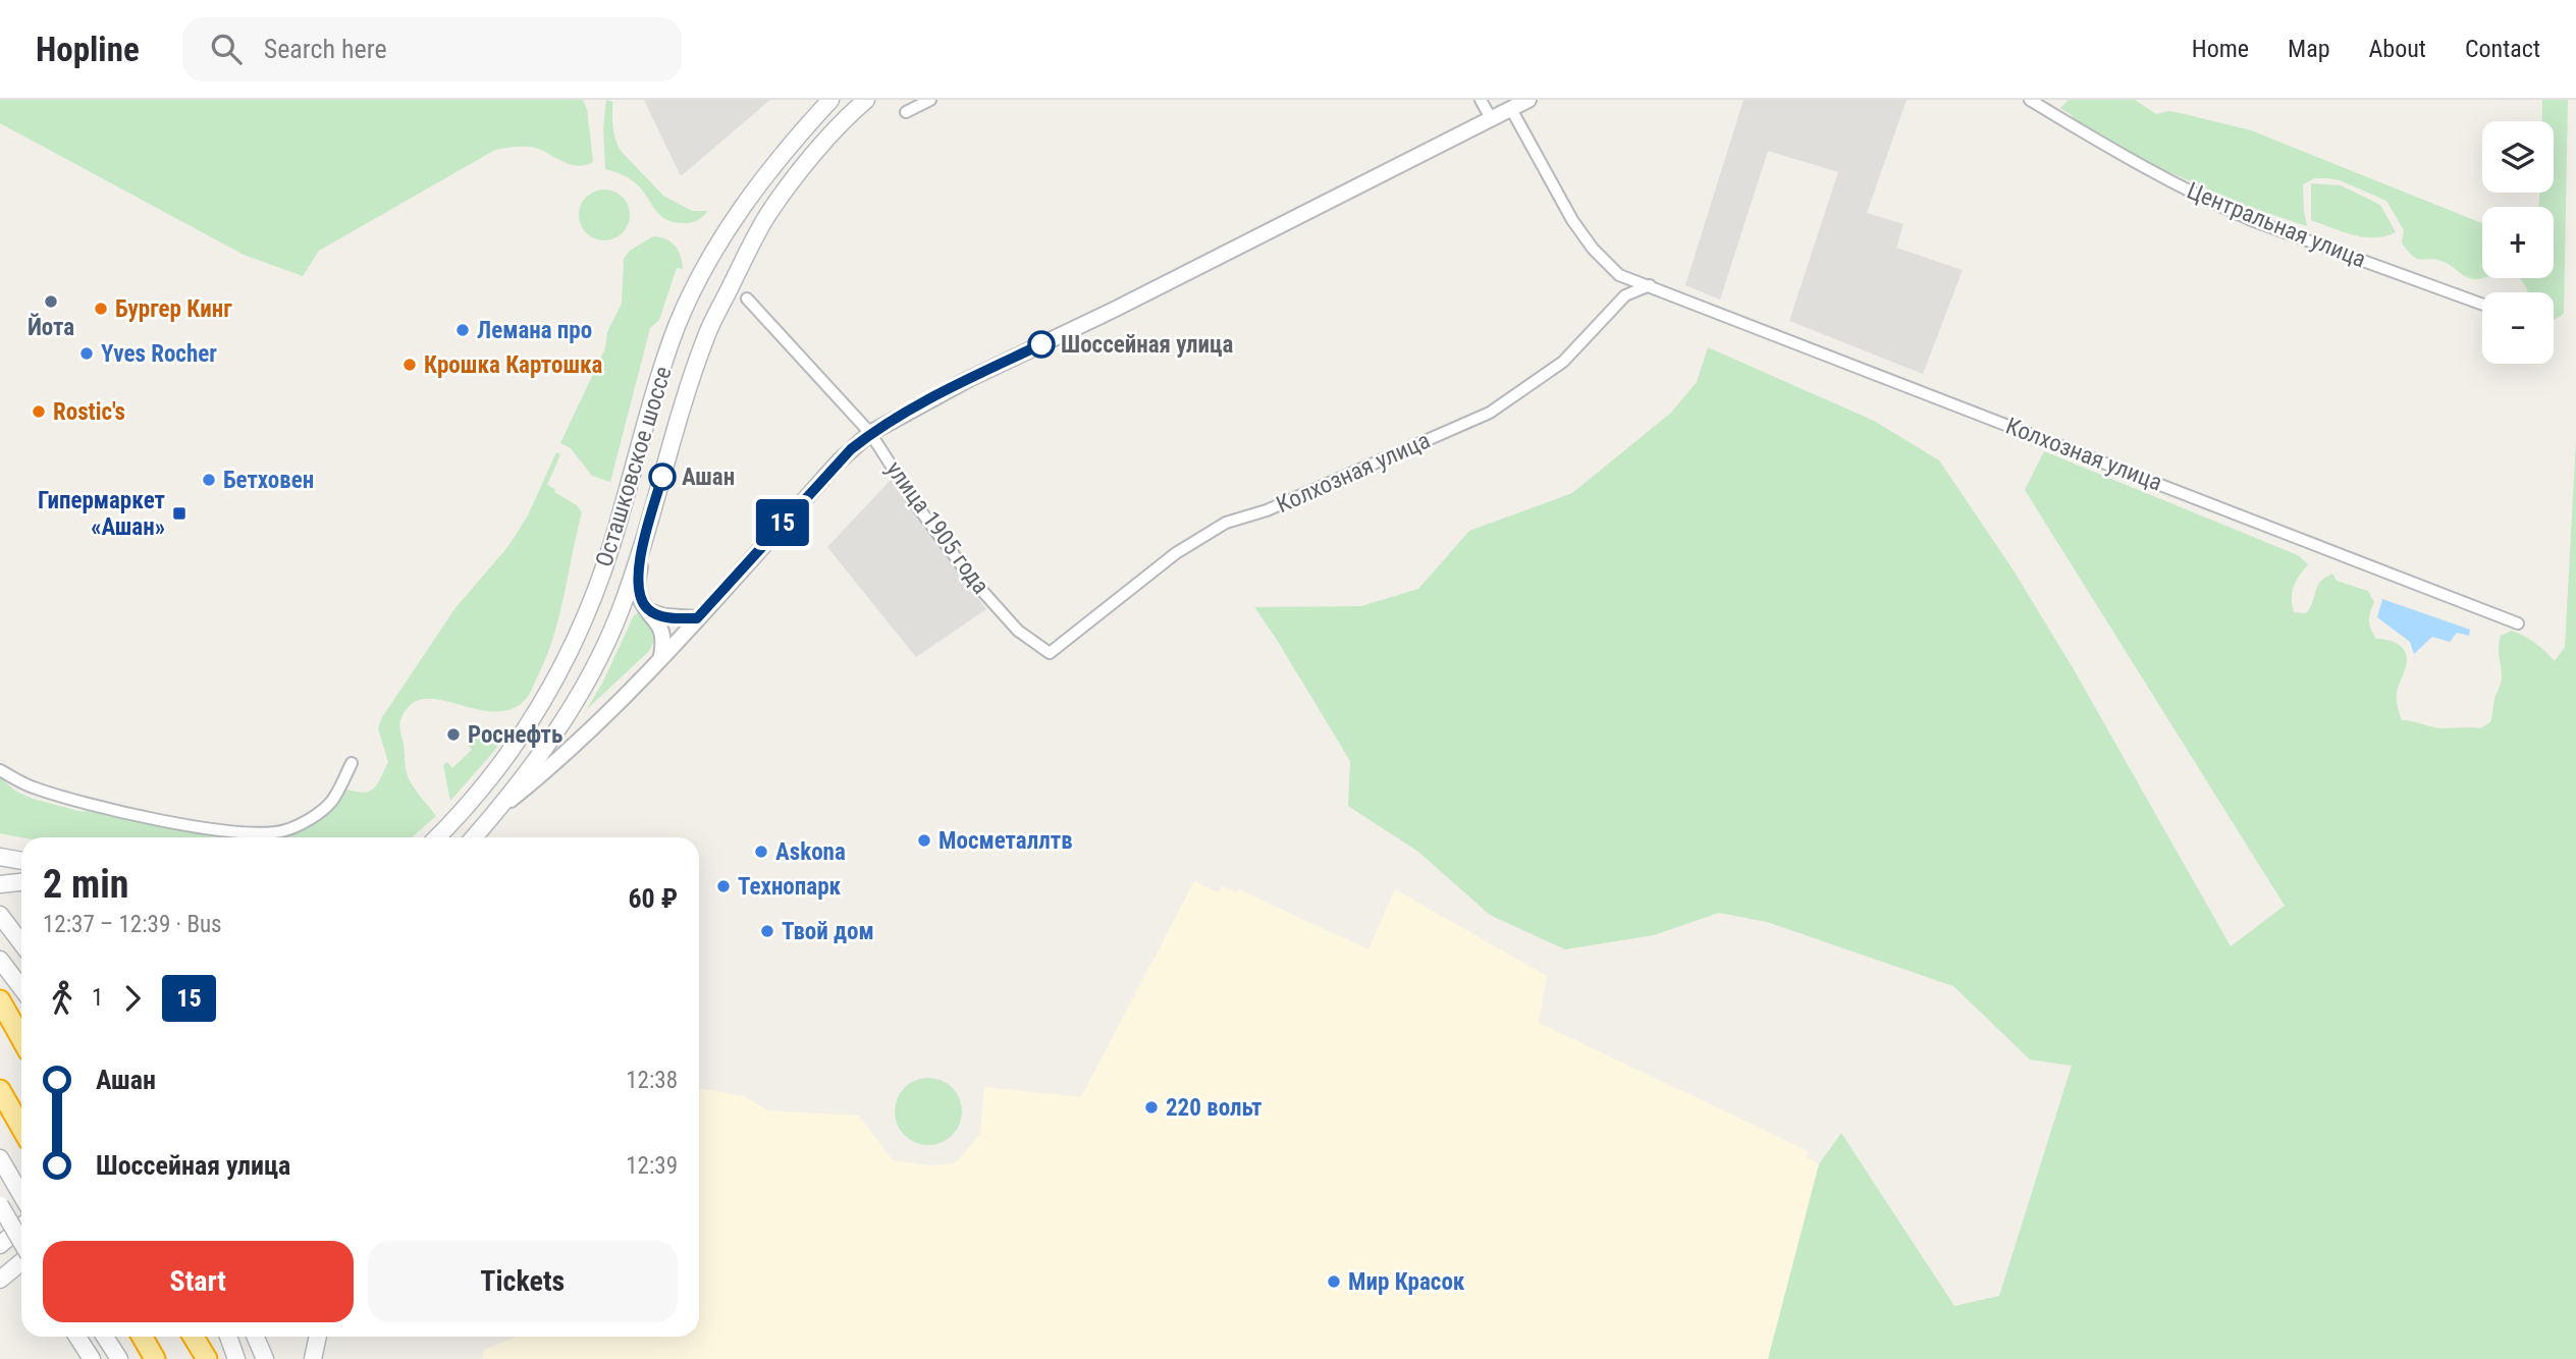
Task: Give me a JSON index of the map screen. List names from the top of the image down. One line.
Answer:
{"streets":{"main road":["Осташковское шоссе"],"street":["Центральная улица","Колхозная улица","улица 1905 года"]},"crossings":[["Колхозная улица","улица 1905 года"]],"places":{"other":["Йота","Бургер Кинг","Лемана про","Шоссейная улица","Yves Rocher","Крошка Картошка","Rostic's","Ашан","Бетховен","Роснефть","Мосметаллтв","Askona","Технопарк","Твой дом","220 вольт","Мир Красок"],"transit":["Гипермаркет «Ашан»"]},"lines":["bus line 15"],"page":{"header":"Hopline","search":"Search here","nav":["Home","Map","About","Contact"],"on_map":"15","map_buttons":["+","−"],"heading":["2 min","12:37 – 12:39 · Bus","60 ₽"],"legs":["1","15"],"list":[{"name":"Ашан","value":"12:38"},{"name":"Шоссейная улица","value":"12:39"}],"buttons":["Start","Tickets"]}}
